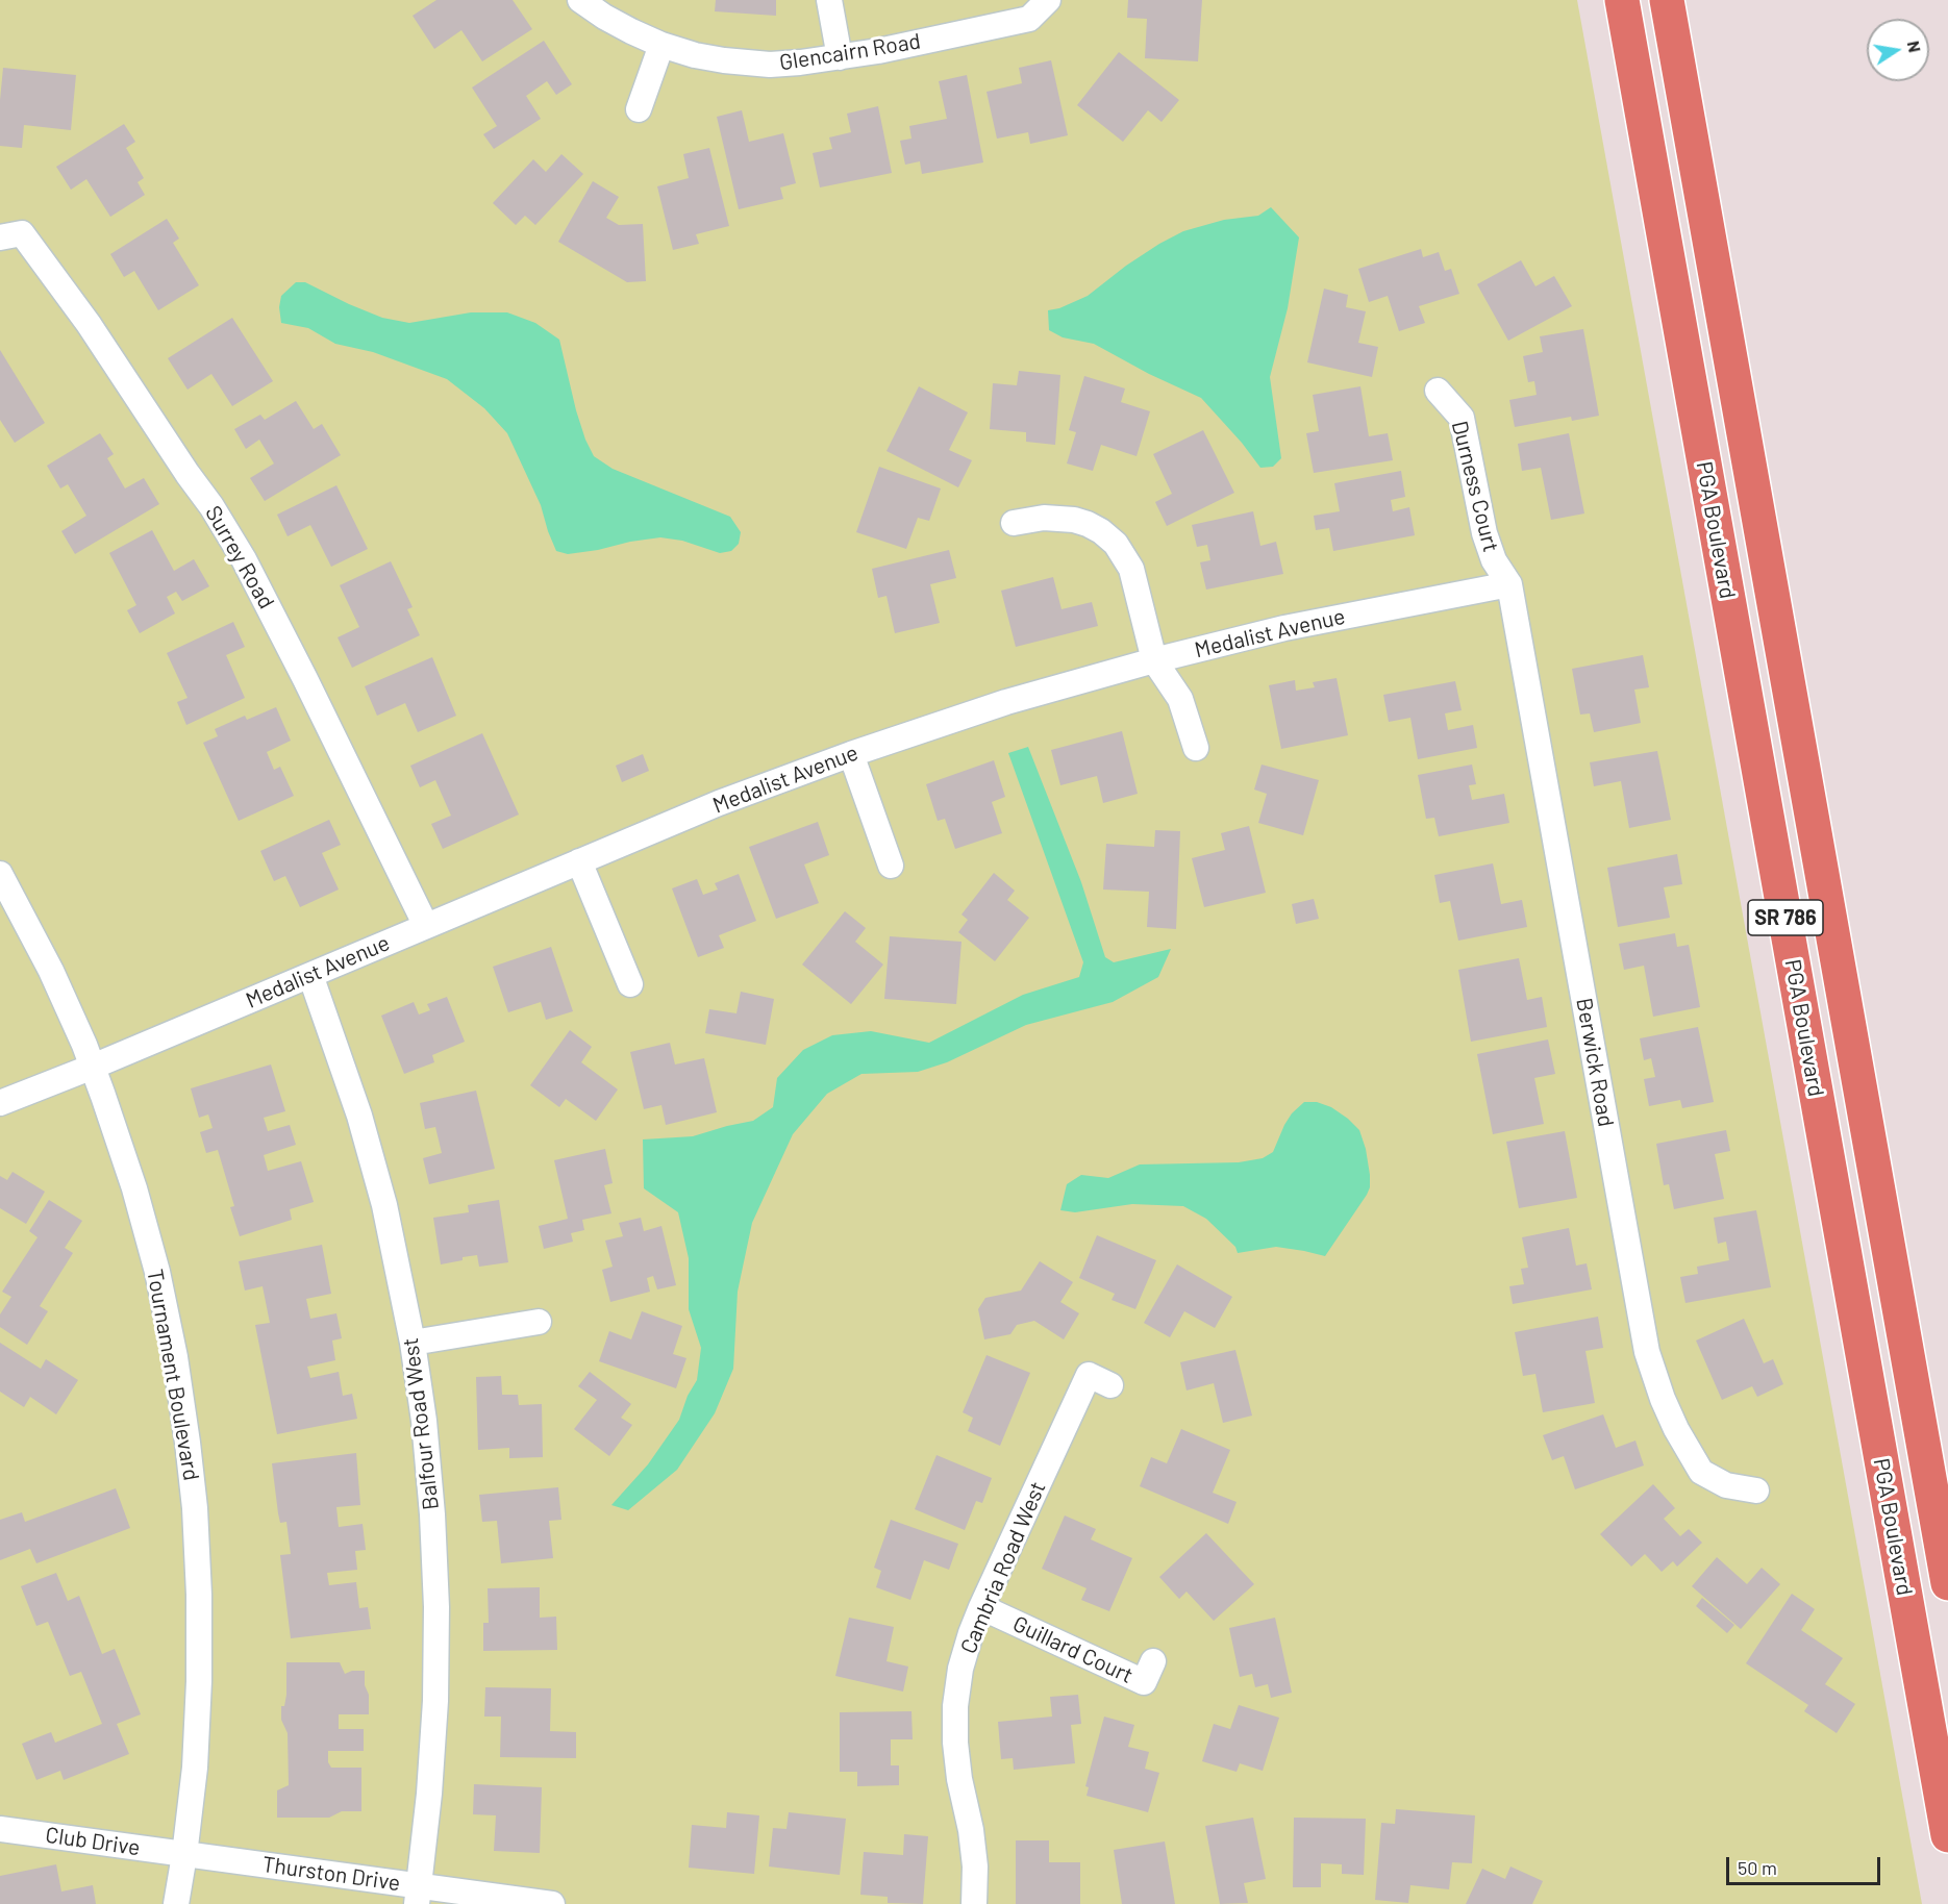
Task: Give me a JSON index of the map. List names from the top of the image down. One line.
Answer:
{"streets":{"main road":["PGA Boulevard","SR 786"],"street":["Glencairn Road","Durness Court","Surrey Road","Medalist Avenue","Berwick Road","Tournament Boulevard","Balfour Road West","Cambria Road West","Guillard Court","Club Drive","Thurston Drive"]},"crossings":[["Durness Court","Medalist Avenue"],["Durness Court","Berwick Road"],["Surrey Road","Medalist Avenue"],["Medalist Avenue","Berwick Road"],["Medalist Avenue","Tournament Boulevard"],["Medalist Avenue","Balfour Road West"],["Tournament Boulevard","Club Drive"],["Tournament Boulevard","Thurston Drive"],["Balfour Road West","Thurston Drive"],["Cambria Road West","Guillard Court"],["Club Drive","Thurston Drive"]],"scale_bar":"50 m","north":"right"}
